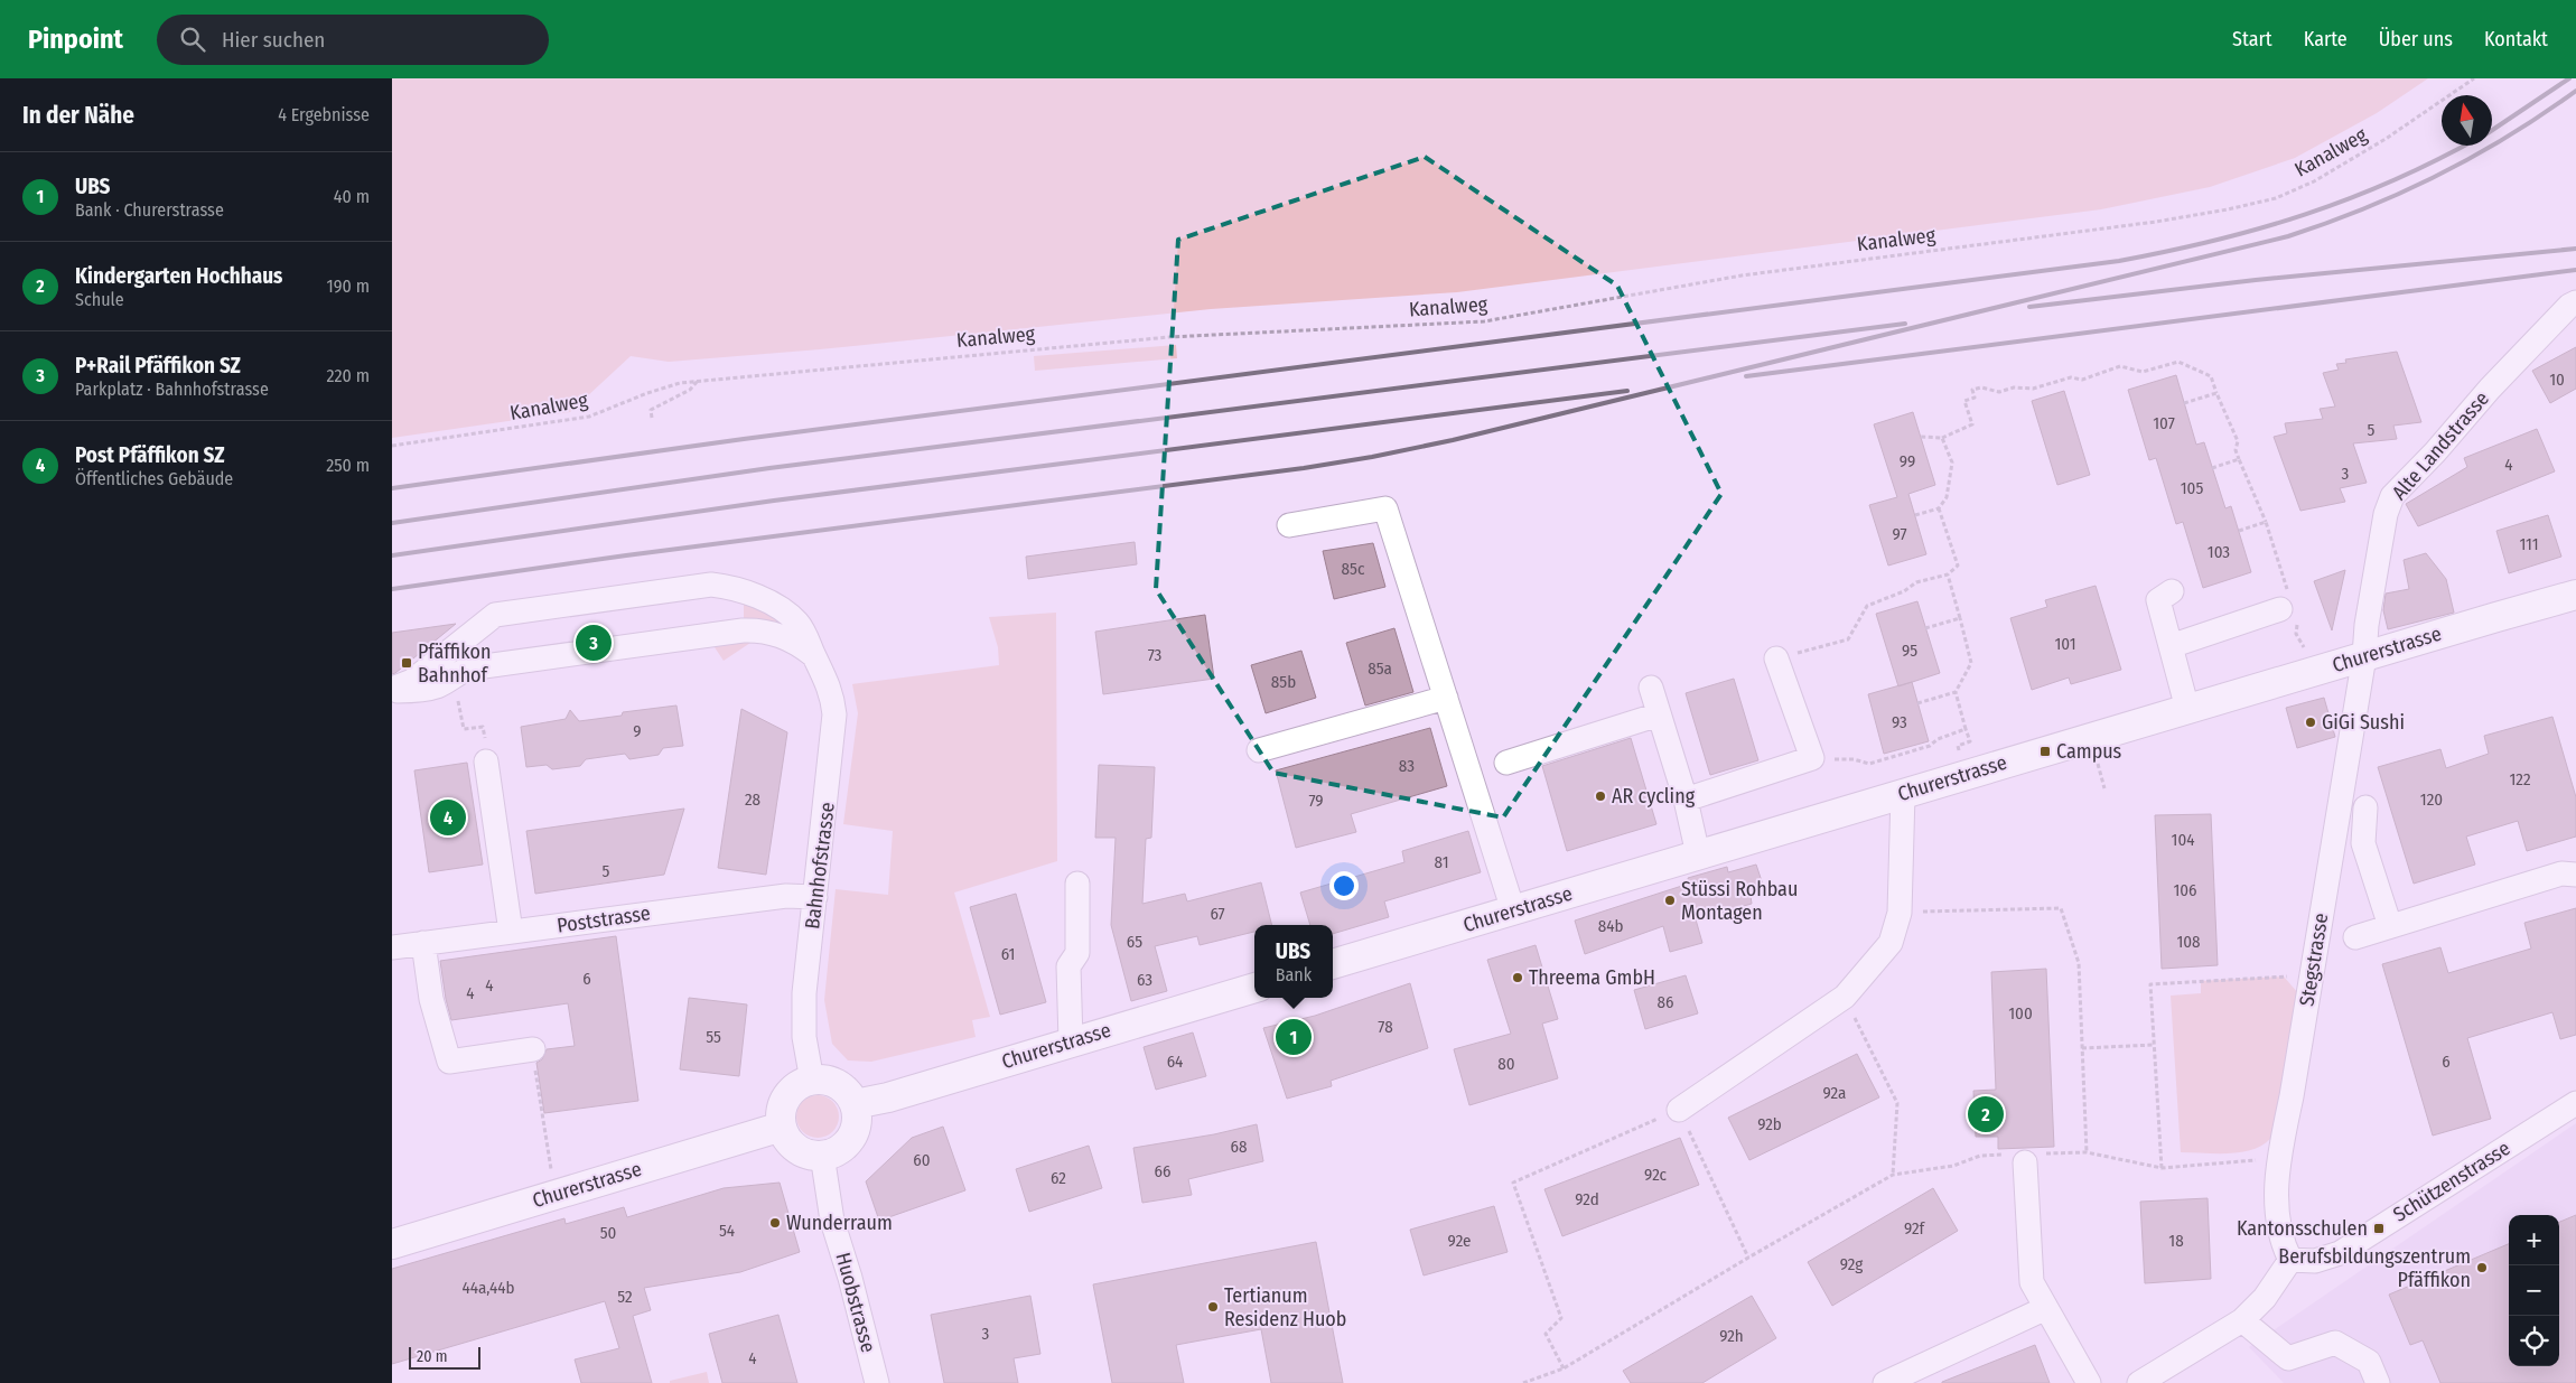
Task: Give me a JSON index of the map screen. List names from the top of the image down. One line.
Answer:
{"streets":{"main road":["Churerstrasse"],"street":["Alte Landstrasse","Bahnhofstrasse","Poststrasse","Stegstrasse","Schützenstrasse","Huobstrasse"],"path":["Kanalweg"]},"crossings":[["Alte Landstrasse","Churerstrasse"],["Alte Landstrasse","Stegstrasse"],["Churerstrasse","Bahnhofstrasse"],["Churerstrasse","Stegstrasse"],["Churerstrasse","Huobstrasse"],["Bahnhofstrasse","Poststrasse"],["Bahnhofstrasse","Huobstrasse"],["Stegstrasse","Schützenstrasse"]],"places":{"transit":["Pfäffikon Bahnhof","Campus","Kantonsschulen"],"other":["GiGi Sushi","AR cycling","Stüssi Rohbau Montagen","Threema GmbH","Wunderraum","Berufsbildungszentrum Pfäffikon","Tertianum Residenz Huob"]},"house_numbers":["10","107","5","99","4","3","105","97","111","103","85c","101","95","73","85a","85b","93","9","83","122","28","120","79","104","81","5","106","67","84b","65","108","61","6","63","4","4","86","100","78","55","64","6","80","92a","92b","68","60","66","92c","62","92d","92f","54","50","92e","18","92g","44a,44b","52","3","92h","4"],"scale_bar":"20 m","north":"top","page":{"header":"Pinpoint","search":"Hier suchen","nav":["Start","Karte","Über uns","Kontakt"],"heading":["In der Nähe","4 Ergebnisse"],"list":[{"mark":"1","name":"UBS","note":"Bank · Churerstrasse","value":"40 m"},{"mark":"2","name":"Kindergarten Hochhaus","note":"Schule","value":"190 m"},{"mark":"3","name":"P+Rail Pfäffikon SZ","note":"Parkplatz · Bahnhofstrasse","value":"220 m"},{"mark":"4","name":"Post Pfäffikon SZ","note":"Öffentliches Gebäude","value":"250 m"}],"pins":["3","4","1","2"],"popup":["UBS","Bank"],"map_buttons":["+","−"],"scale":"20 m"}}
